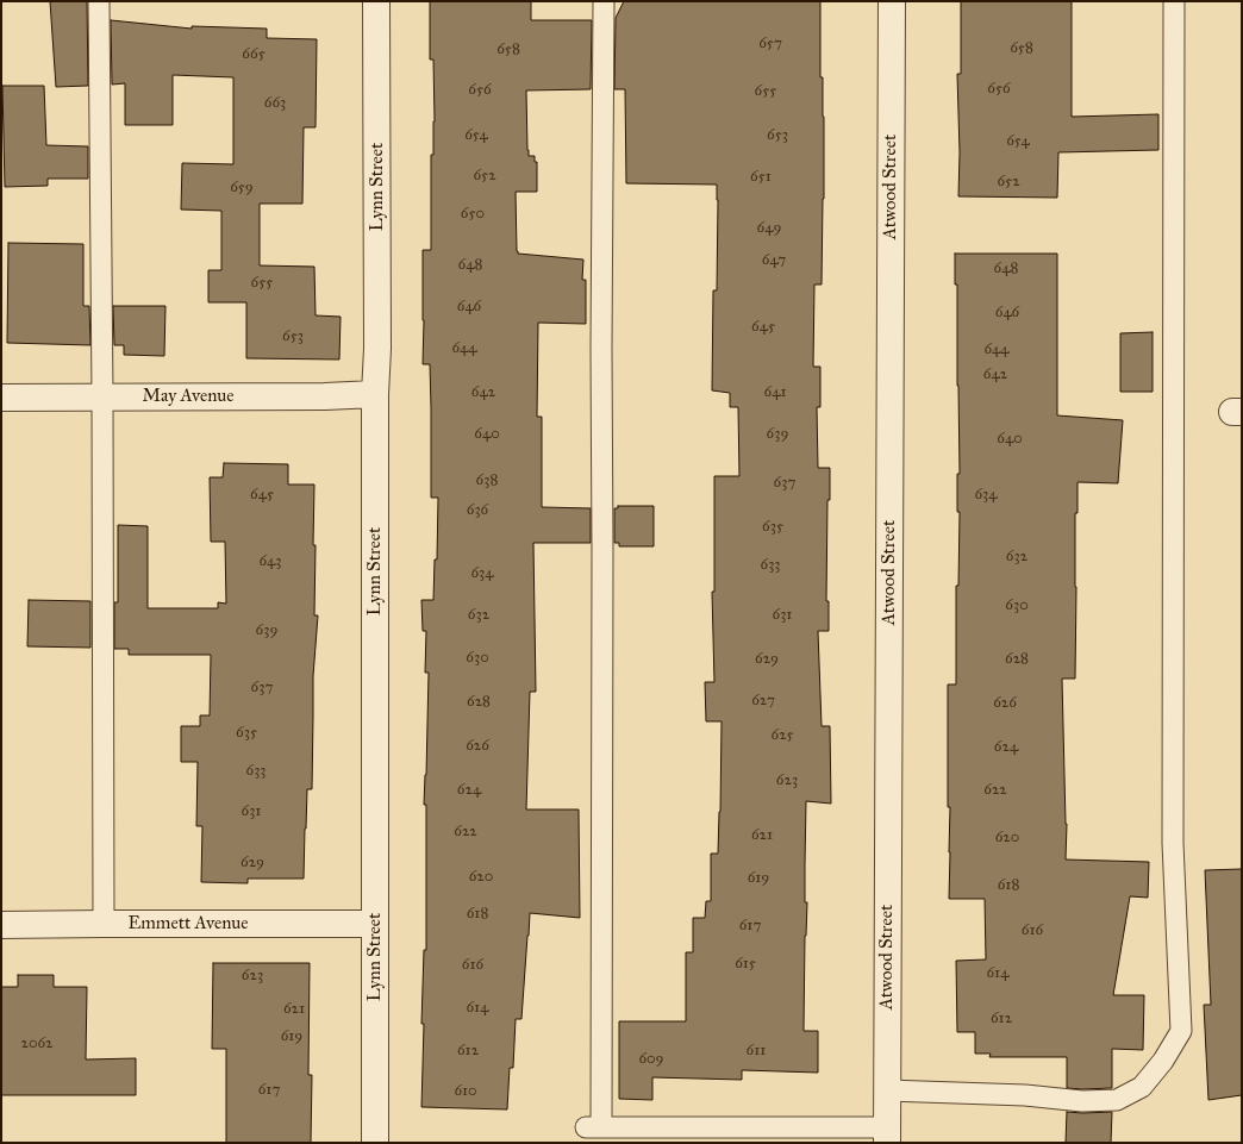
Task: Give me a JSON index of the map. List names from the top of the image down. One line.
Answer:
{"streets":{"street":["Lynn Street","Atwood Street","May Avenue","Emmett Avenue"]},"crossings":[["Lynn Street","May Avenue"],["Lynn Street","Emmett Avenue"]],"house_numbers":["657","658","658","665","656","656","655","663","654","653","654","652","651","652","659","650","649","647","648","648","655","646","646","645","653","644","644","642","642","641","640","639","640","638","637","645","634","636","635","632","643","633","634","630","632","631","639","630","629","628","637","627","628","626","635","625","626","624","633","623","624","622","631","622","621","620","629","620","619","618","618","617","616","615","616","614","623","614","621","612","619","2062","612","611","609","617","610"]}
